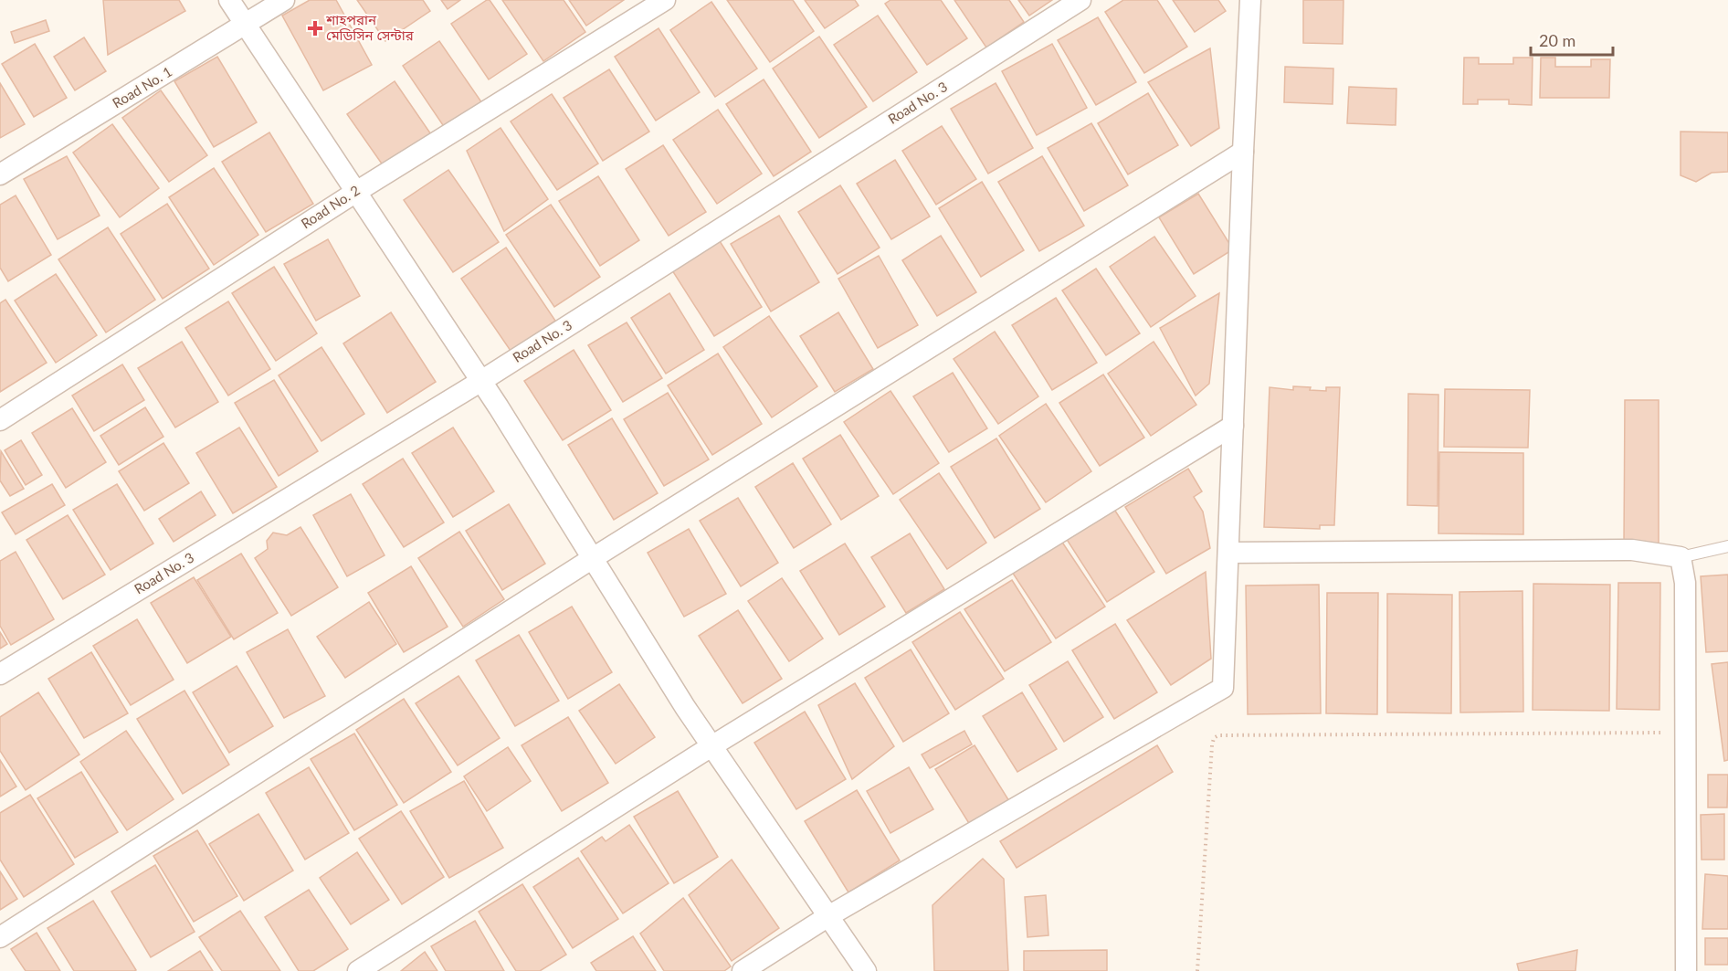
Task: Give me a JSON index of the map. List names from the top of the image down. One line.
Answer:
{"streets":{"street":["Road No. 1","Road No. 3","Road No. 2"]},"places":{"health":["শাহপরান মেডিসিন সেন্টার"]},"scale_bar":"20 m"}
